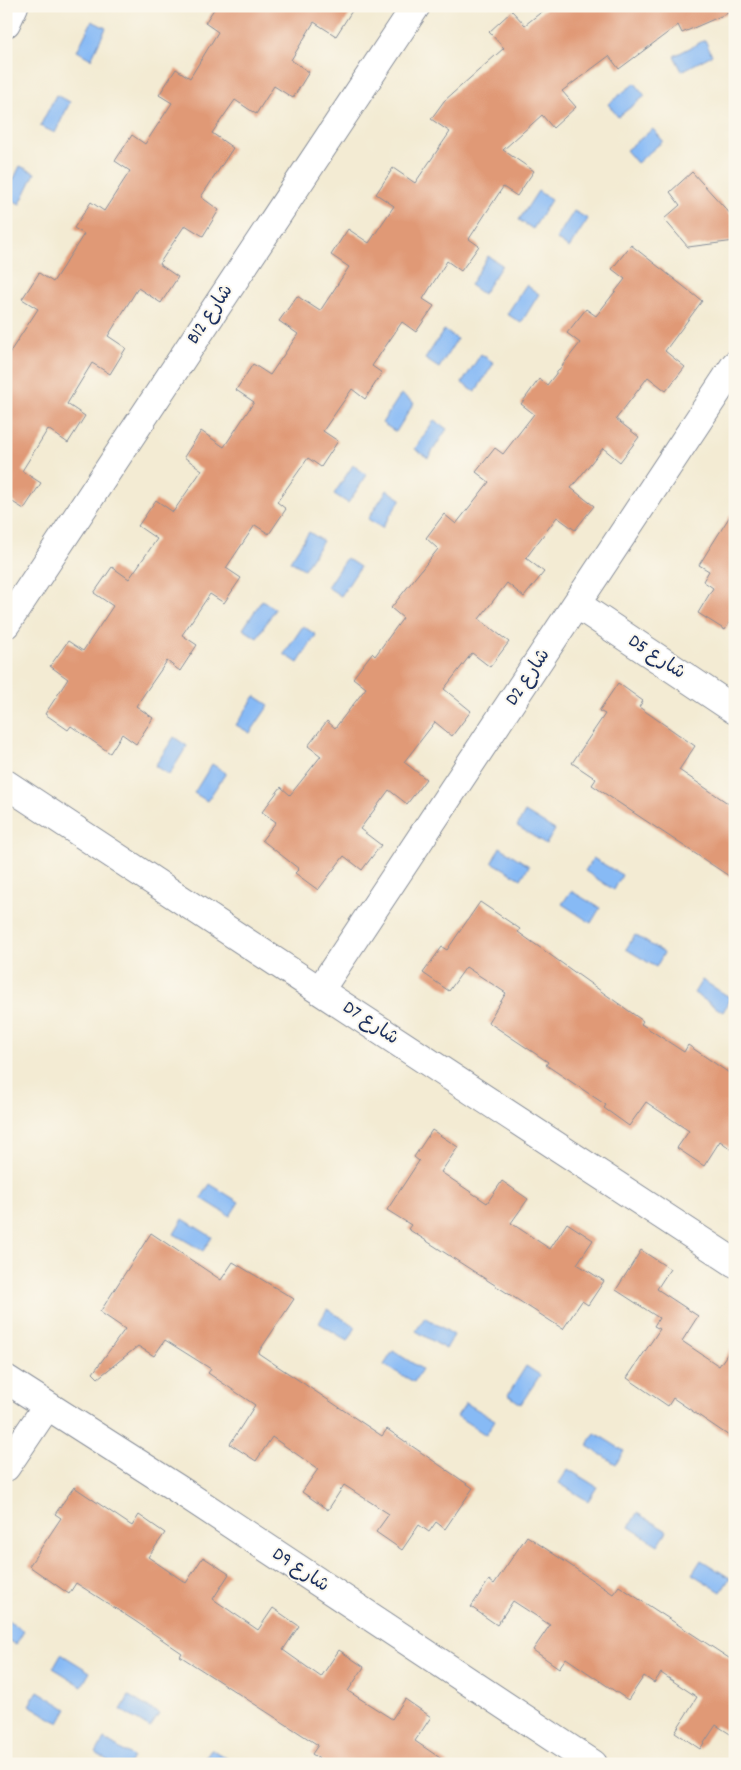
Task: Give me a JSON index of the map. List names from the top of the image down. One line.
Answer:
{"streets":{"street":["B12 شارع","D5 شارع","D2 شارع","D7 شارع","D9 شارع"]},"crossings":[["D5 شارع","D2 شارع"],["D2 شارع","D7 شارع"]]}
